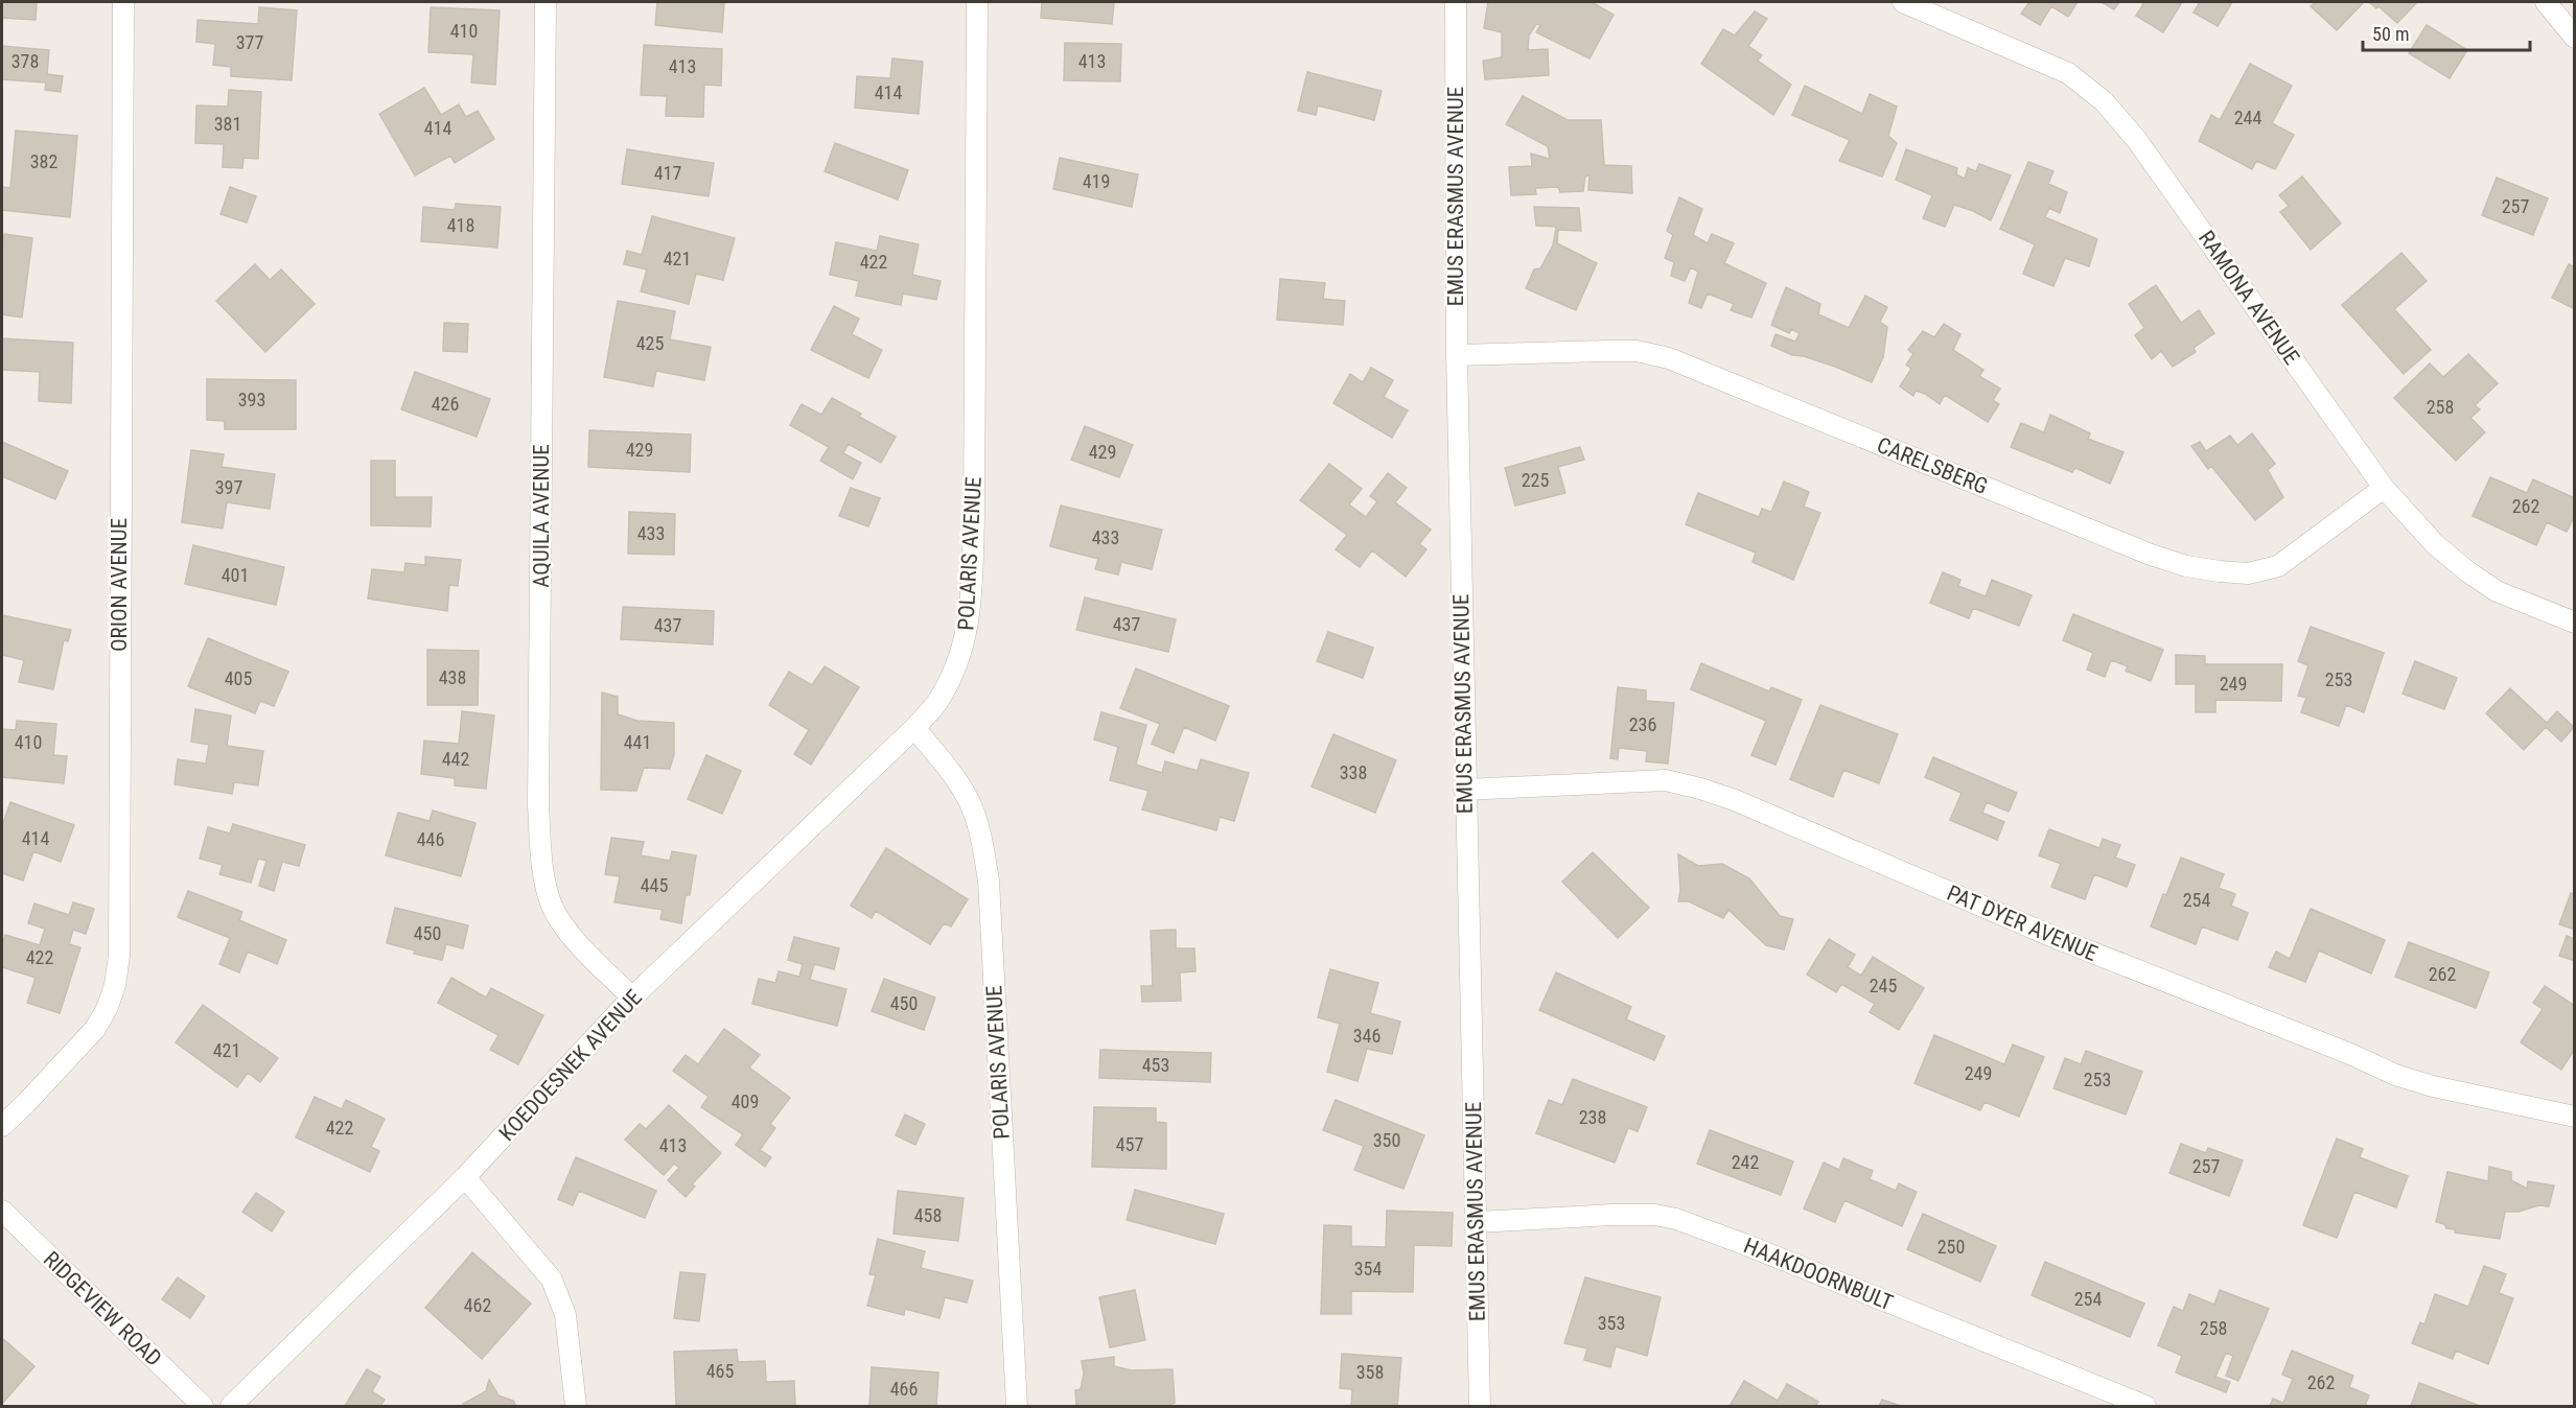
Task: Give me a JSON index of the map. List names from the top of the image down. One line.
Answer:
{"streets":{"street":["EMUS ERASMUS AVENUE","RAMONA AVENUE","CARELSBERG","AQUILA AVENUE","POLARIS AVENUE","ORION AVENUE","PAT DYER AVENUE","KOEDOESNEK AVENUE","HAAKDOORNBULT","RIDGEVIEW ROAD"]},"crossings":[["EMUS ERASMUS AVENUE","CARELSBERG"],["EMUS ERASMUS AVENUE","PAT DYER AVENUE"],["EMUS ERASMUS AVENUE","HAAKDOORNBULT"],["RAMONA AVENUE","CARELSBERG"],["AQUILA AVENUE","KOEDOESNEK AVENUE"],["POLARIS AVENUE","KOEDOESNEK AVENUE"]],"house_numbers":["410","377","378","413","413","414","244","381","414","382","417","419","257","418","421","422","425","393","426","258","429","429","225","397","262","433","433","401","437","437","438","405","253","249","236","410","441","442","338","414","446","445","254","450","422","262","245","450","346","421","453","249","253","409","238","422","350","457","413","242","257","458","250","354","254","462","353","258","465","358","262","466"],"scale_bar":"50 m"}
